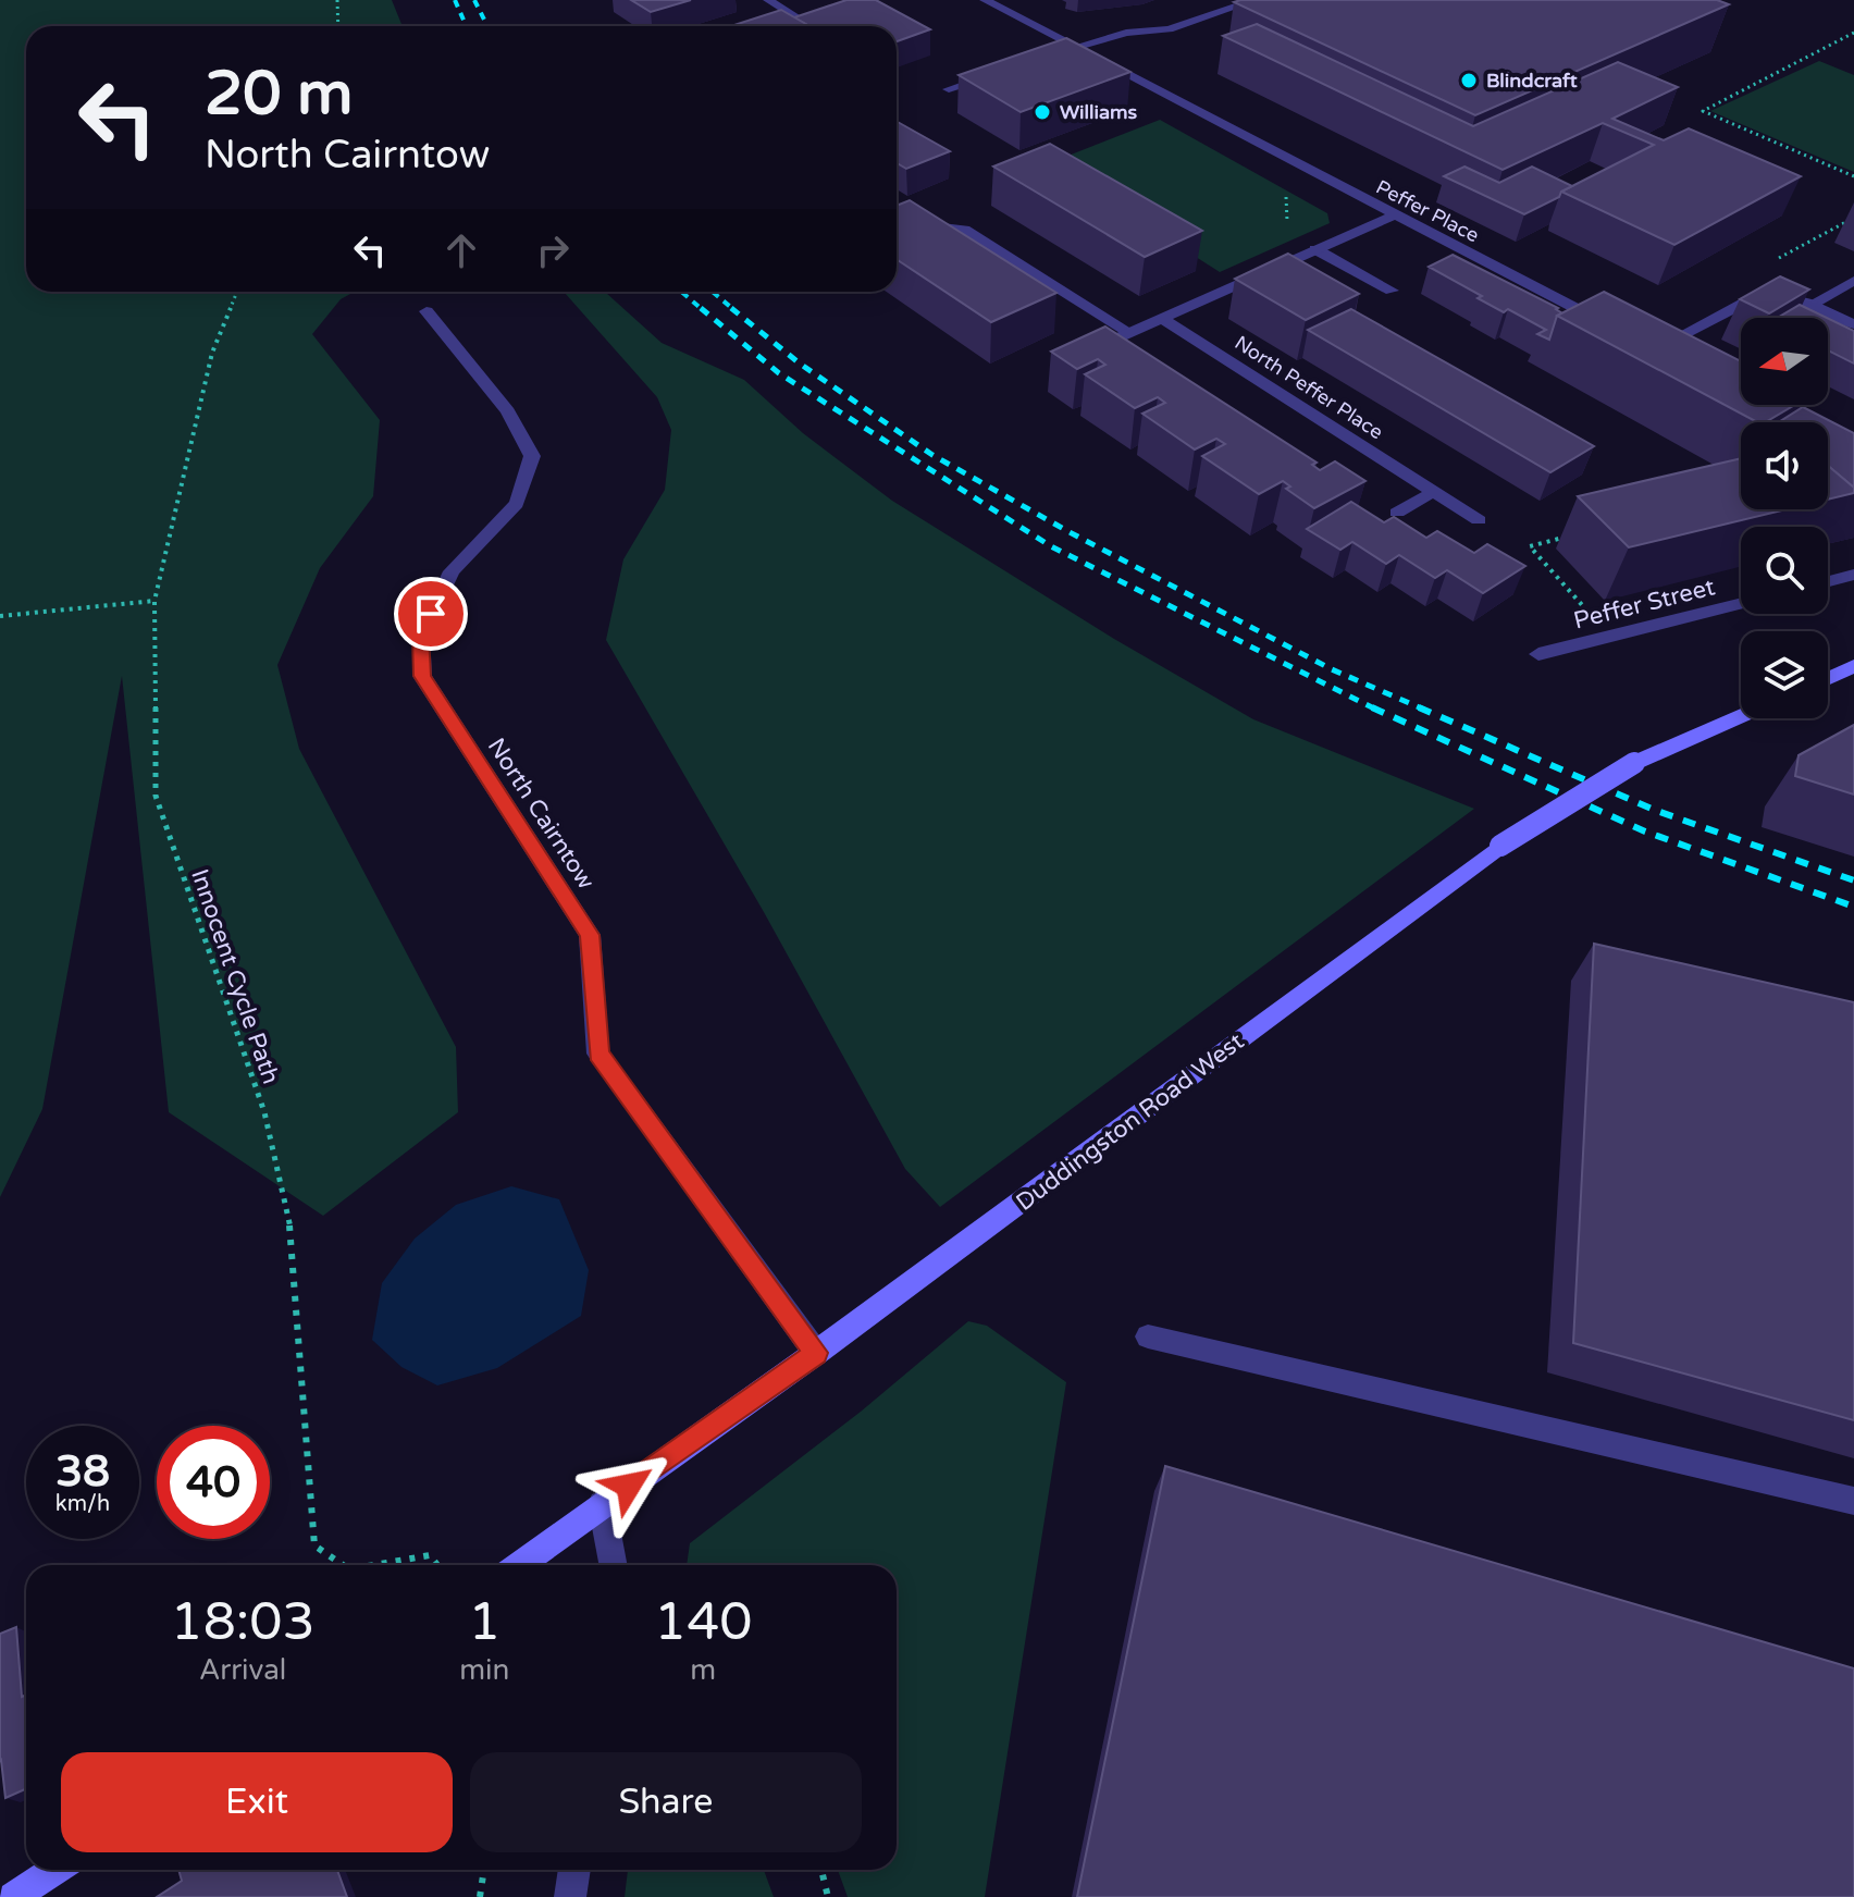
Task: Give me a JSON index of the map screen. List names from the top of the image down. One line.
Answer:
{"streets":{"street":["Peffer Place","North Peffer Place","Peffer Street","North Cairntow","Duddingston Road West"],"path":["Innocent Cycle Path"]},"crossings":[["North Cairntow","Duddingston Road West"]],"places":["Blindcraft","Williams"],"north":"left","page":{"turn":["20 m","North Cairntow"],"speed":"38 km/h","limit":"40","eta":["18:03","Arrival","1","min","140","m"],"buttons":["Exit","Share"]}}
